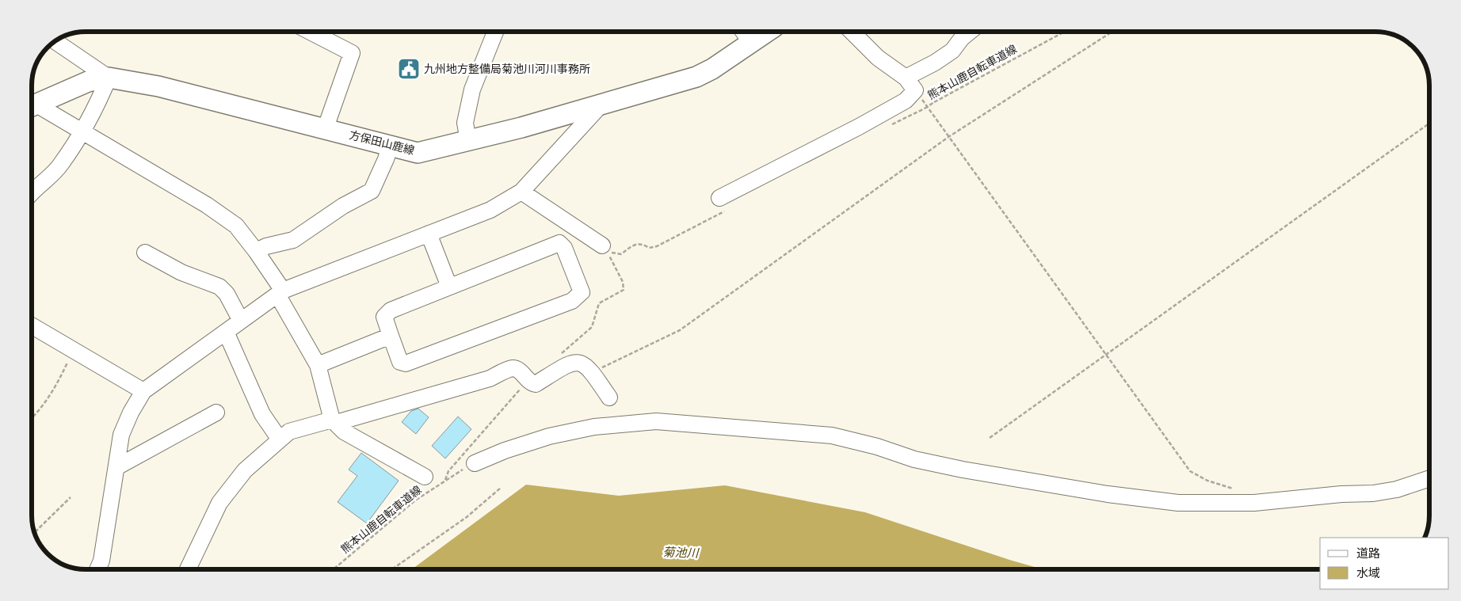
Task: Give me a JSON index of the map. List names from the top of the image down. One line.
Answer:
{"streets":{"main road":["方保田山鹿線"],"path":["熊本山鹿自転車道線"]},"water":["菊池川"],"places":{"public building":["九州地方整備局菊池川河川事務所"]},"legend":["道路","水域"]}
